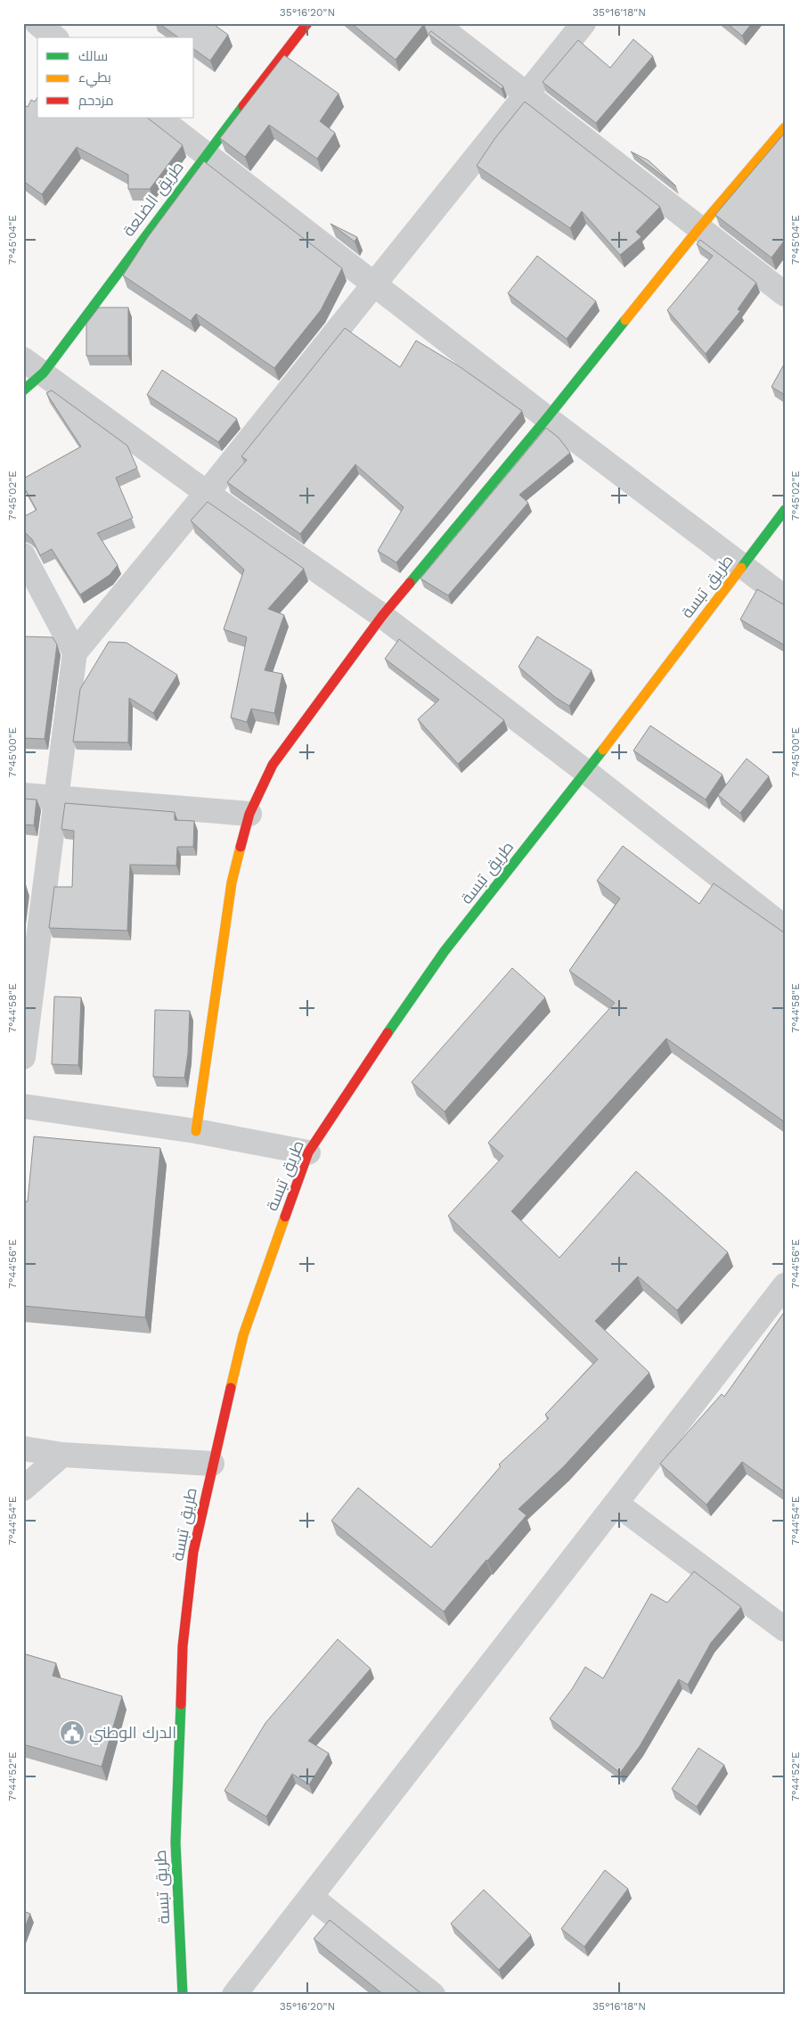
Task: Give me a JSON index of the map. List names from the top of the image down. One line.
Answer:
{"streets":{"main road":["طريق الضلعة","طريق تبسة"]},"places":{"public building":["الدرك الوطني"]},"legend":["سالك","بطيء","مزدحم"],"coordinates":["35°16'20\"N","35°16'18\"N","7°45'04\"E","7°45'02\"E","7°45'00\"E","7°44'58\"E","7°44'56\"E","7°44'54\"E","7°44'52\"E"]}
